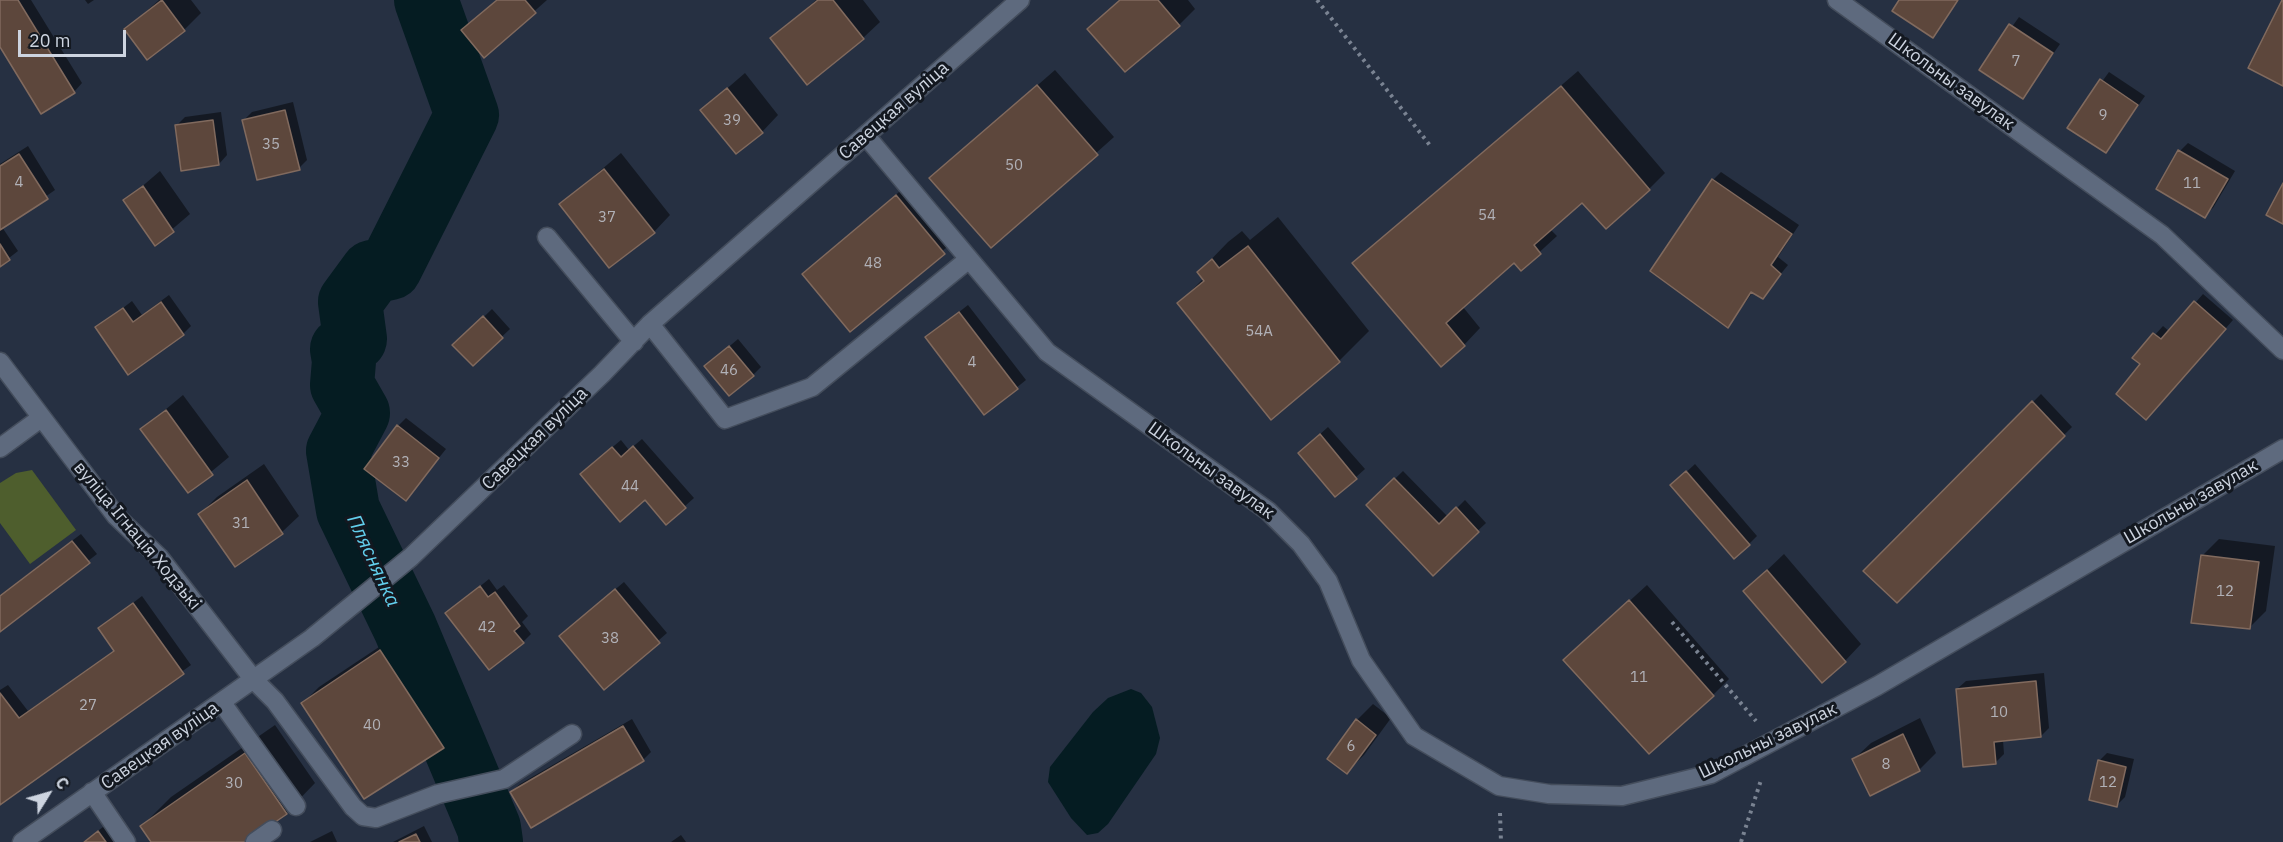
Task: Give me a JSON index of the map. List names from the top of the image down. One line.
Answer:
{"streets":{"street":["Школьны завулак","Савецкая вуліца","вуліца Ігнація Ходзькі"]},"crossings":[["Школьны завулак","Савецкая вуліца"],["Савецкая вуліца","вуліца Ігнація Ходзькі"]],"water":["Пляснянка"],"house_numbers":["7","9","39","35","50","4","11","54","37","48","54А","4","46","33","44","31","12","42","38","11","27","10","40","6","8","12","30"],"scale_bar":"20 m","north":"top right"}
